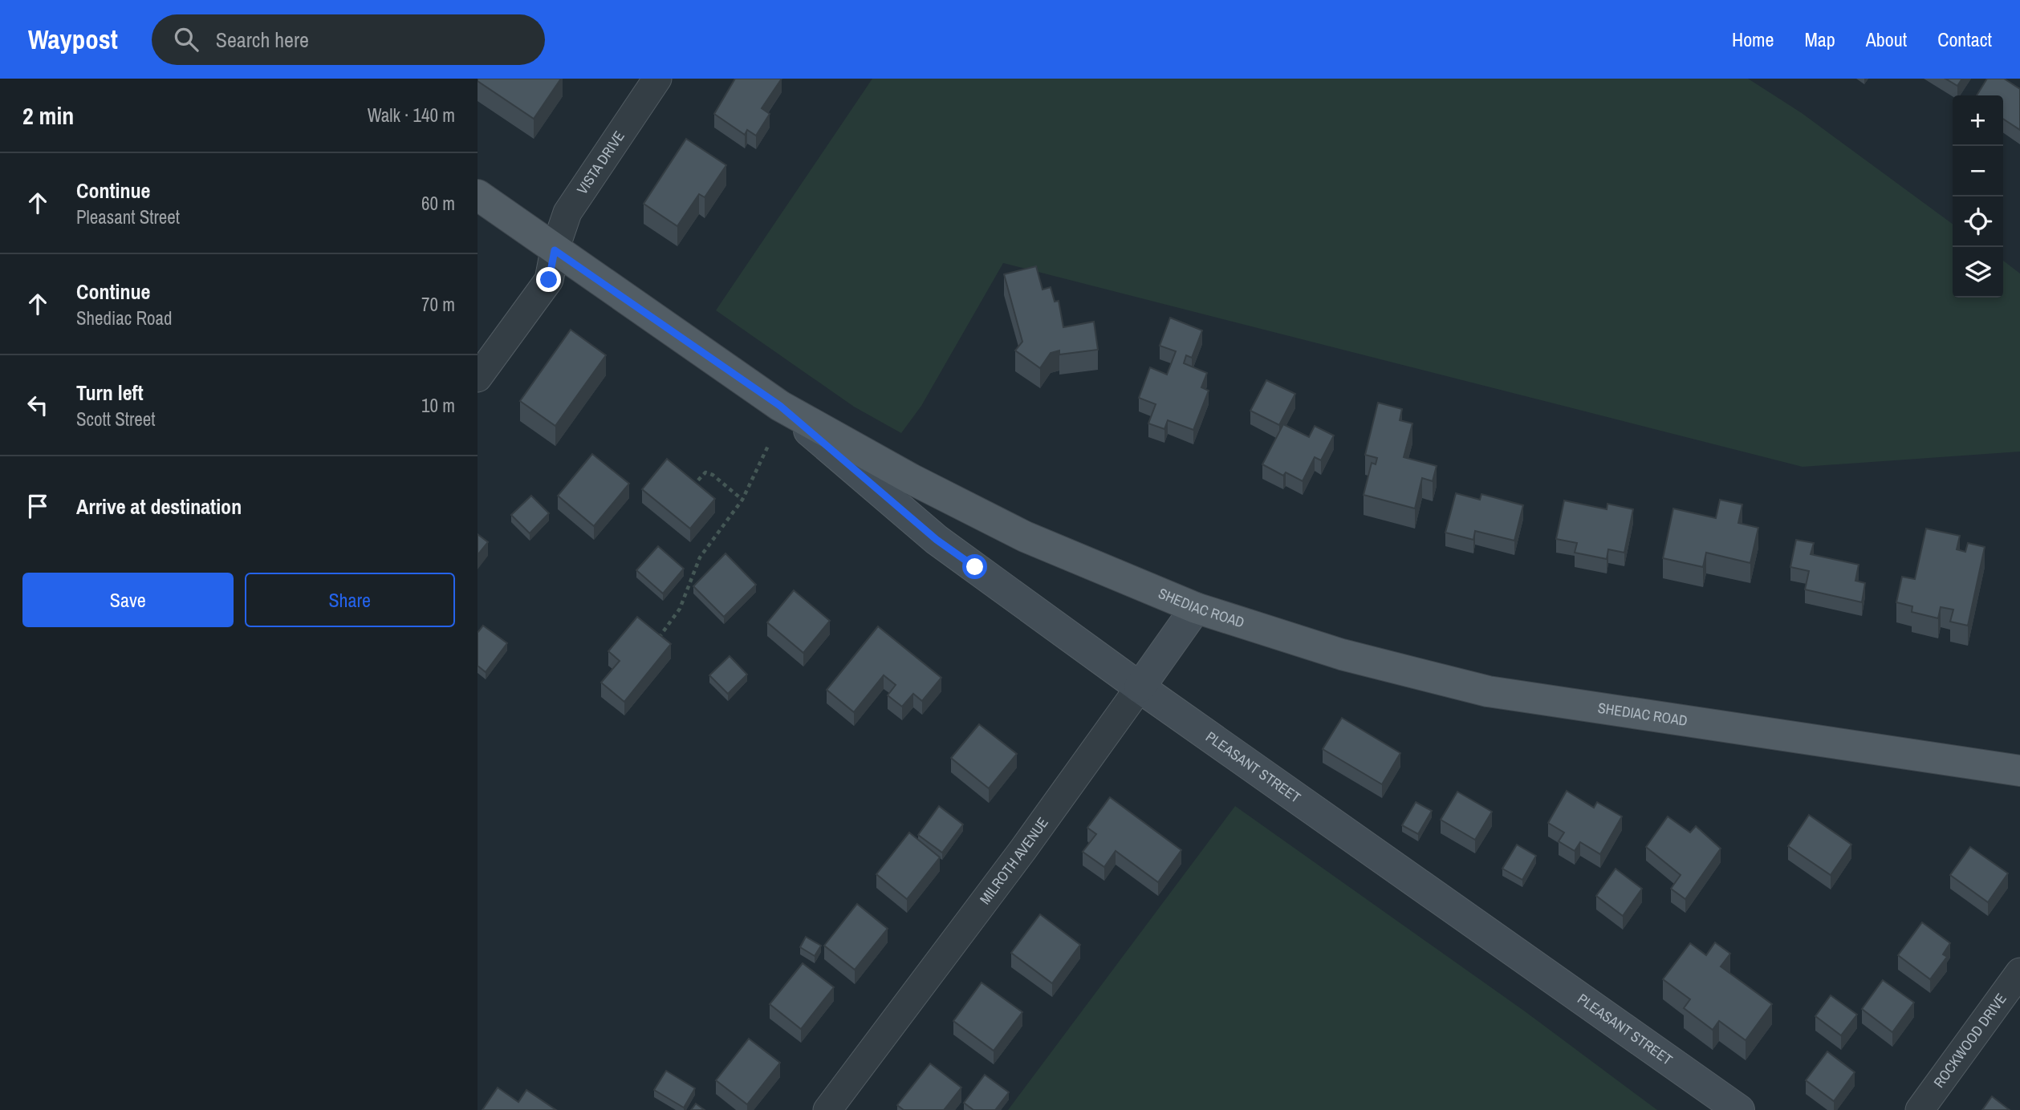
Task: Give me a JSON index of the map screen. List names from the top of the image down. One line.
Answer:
{"streets":{"main road":["SHEDIAC ROAD"],"street":["VISTA DRIVE","PLEASANT STREET","MILROTH AVENUE","ROCKWOOD DRIVE"]},"crossings":[["VISTA DRIVE","SHEDIAC ROAD"],["SHEDIAC ROAD","PLEASANT STREET"],["SHEDIAC ROAD","MILROTH AVENUE"],["PLEASANT STREET","MILROTH AVENUE"]],"page":{"header":"Waypost","search":"Search here","nav":["Home","Map","About","Contact"],"heading":["2 min","Walk · 140 m"],"map_buttons":["+","−"],"list":[["Continue","Pleasant Street","60 m"],["Continue","Shediac Road","70 m"],["Turn left","Scott Street","10 m"],"Arrive at destination"],"buttons":["Save","Share"]}}
